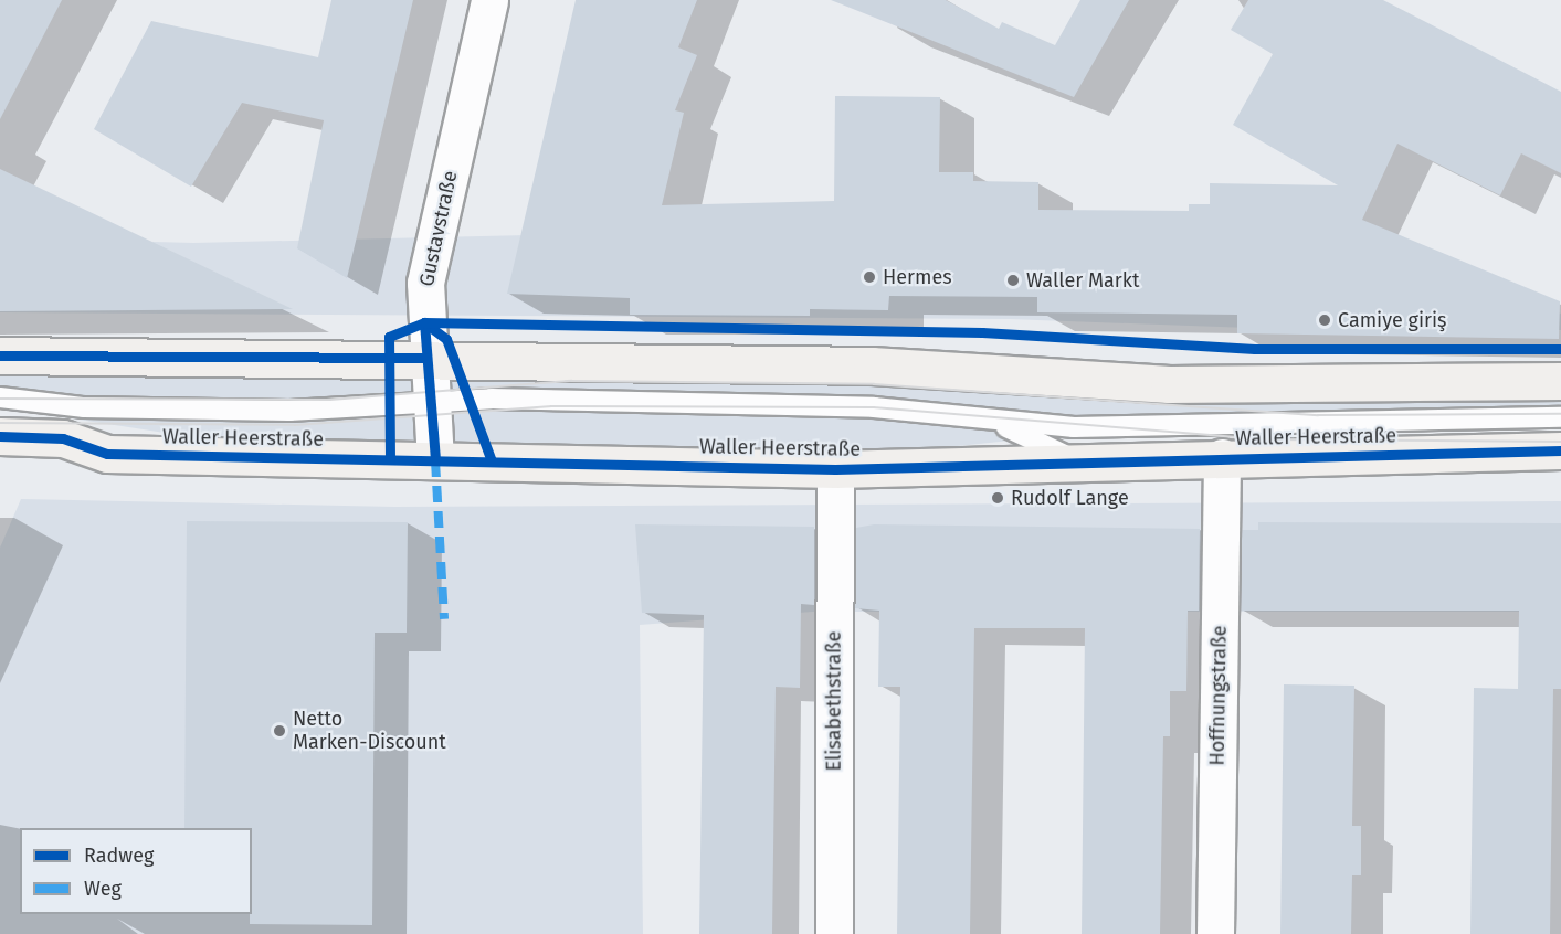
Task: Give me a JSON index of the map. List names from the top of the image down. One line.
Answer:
{"streets":{"main road":["Waller Heerstraße"],"street":["Gustavstraße","Hoffnungstraße","Elisabethstraße"]},"crossings":[["Gustavstraße","Waller Heerstraße"],["Waller Heerstraße","Hoffnungstraße"],["Waller Heerstraße","Elisabethstraße"]],"places":["Hermes","Waller Markt","Camiye giriş","Rudolf Lange","Netto Marken-Discount"],"legend":["Radweg","Weg"]}
